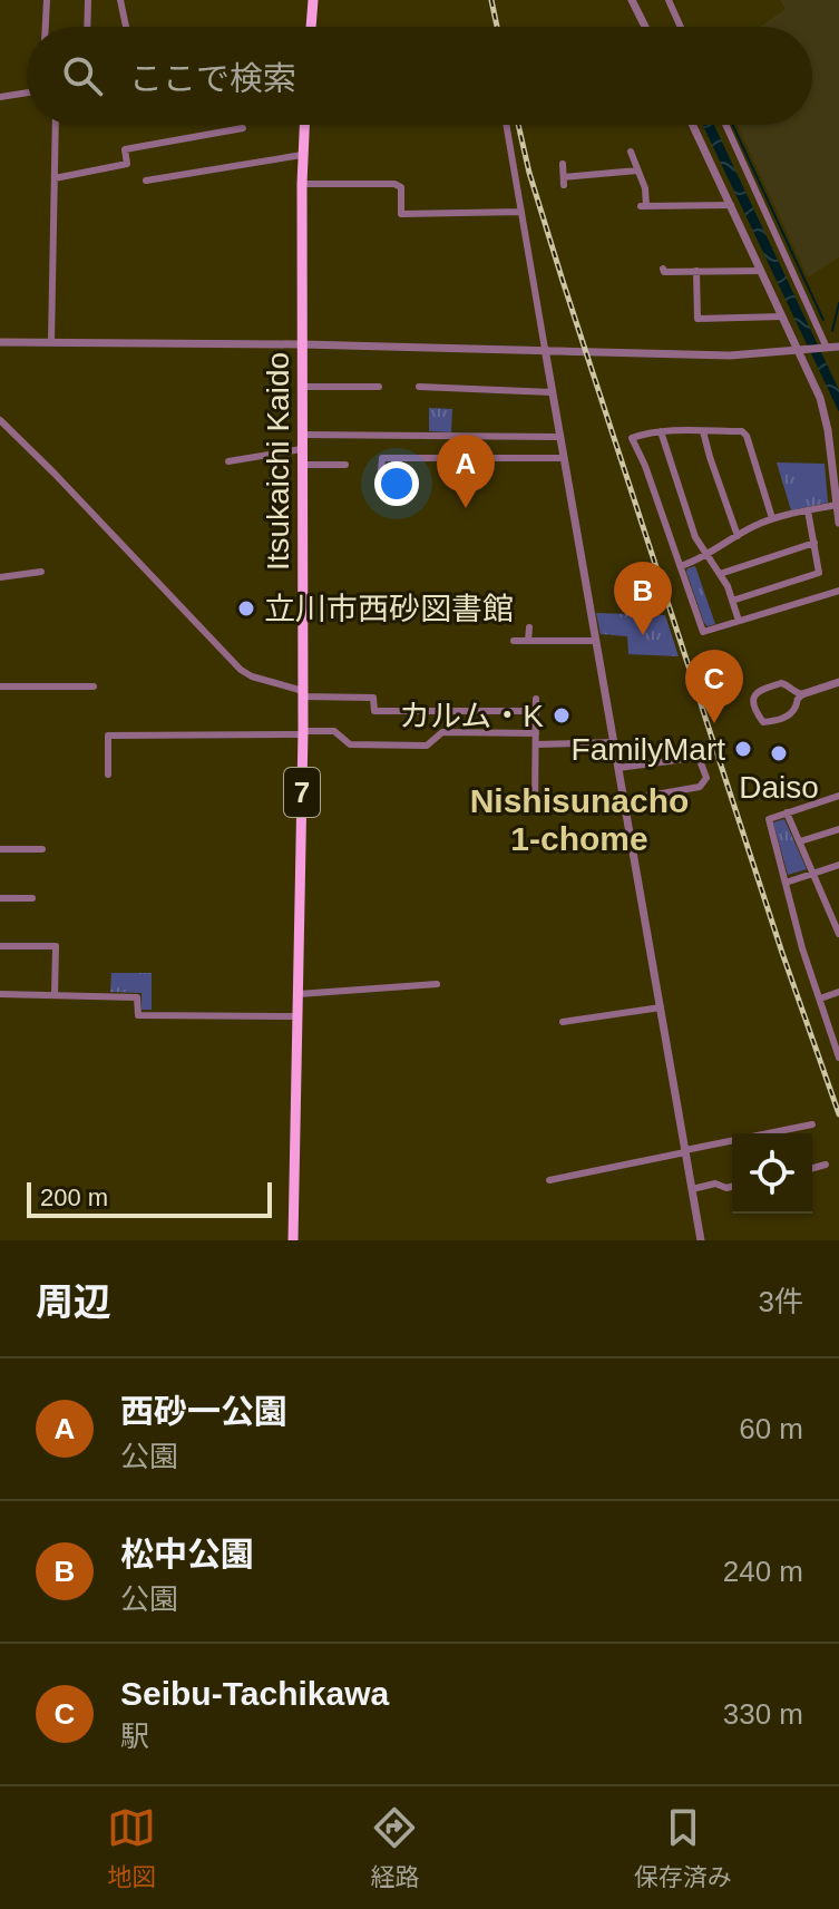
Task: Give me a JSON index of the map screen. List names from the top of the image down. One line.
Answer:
{"streets":{"main road":["Itsukaichi Kaido","7"]},"districts":["Nishisunacho 1-chome"],"places":["立川市西砂図書館","カルム・K","FamilyMart","Daiso"],"scale_bar":"200 m","page":{"search":"ここで検索","pins":["A","B","C"],"scale":"200 m","heading":["周辺","3件"],"list":[{"mark":"A","name":"西砂一公園","note":"公園","value":"60 m"},{"mark":"B","name":"松中公園","note":"公園","value":"240 m"},{"mark":"C","name":"Seibu-Tachikawa","note":"駅","value":"330 m"}],"nav":["地図","経路","保存済み"]}}
